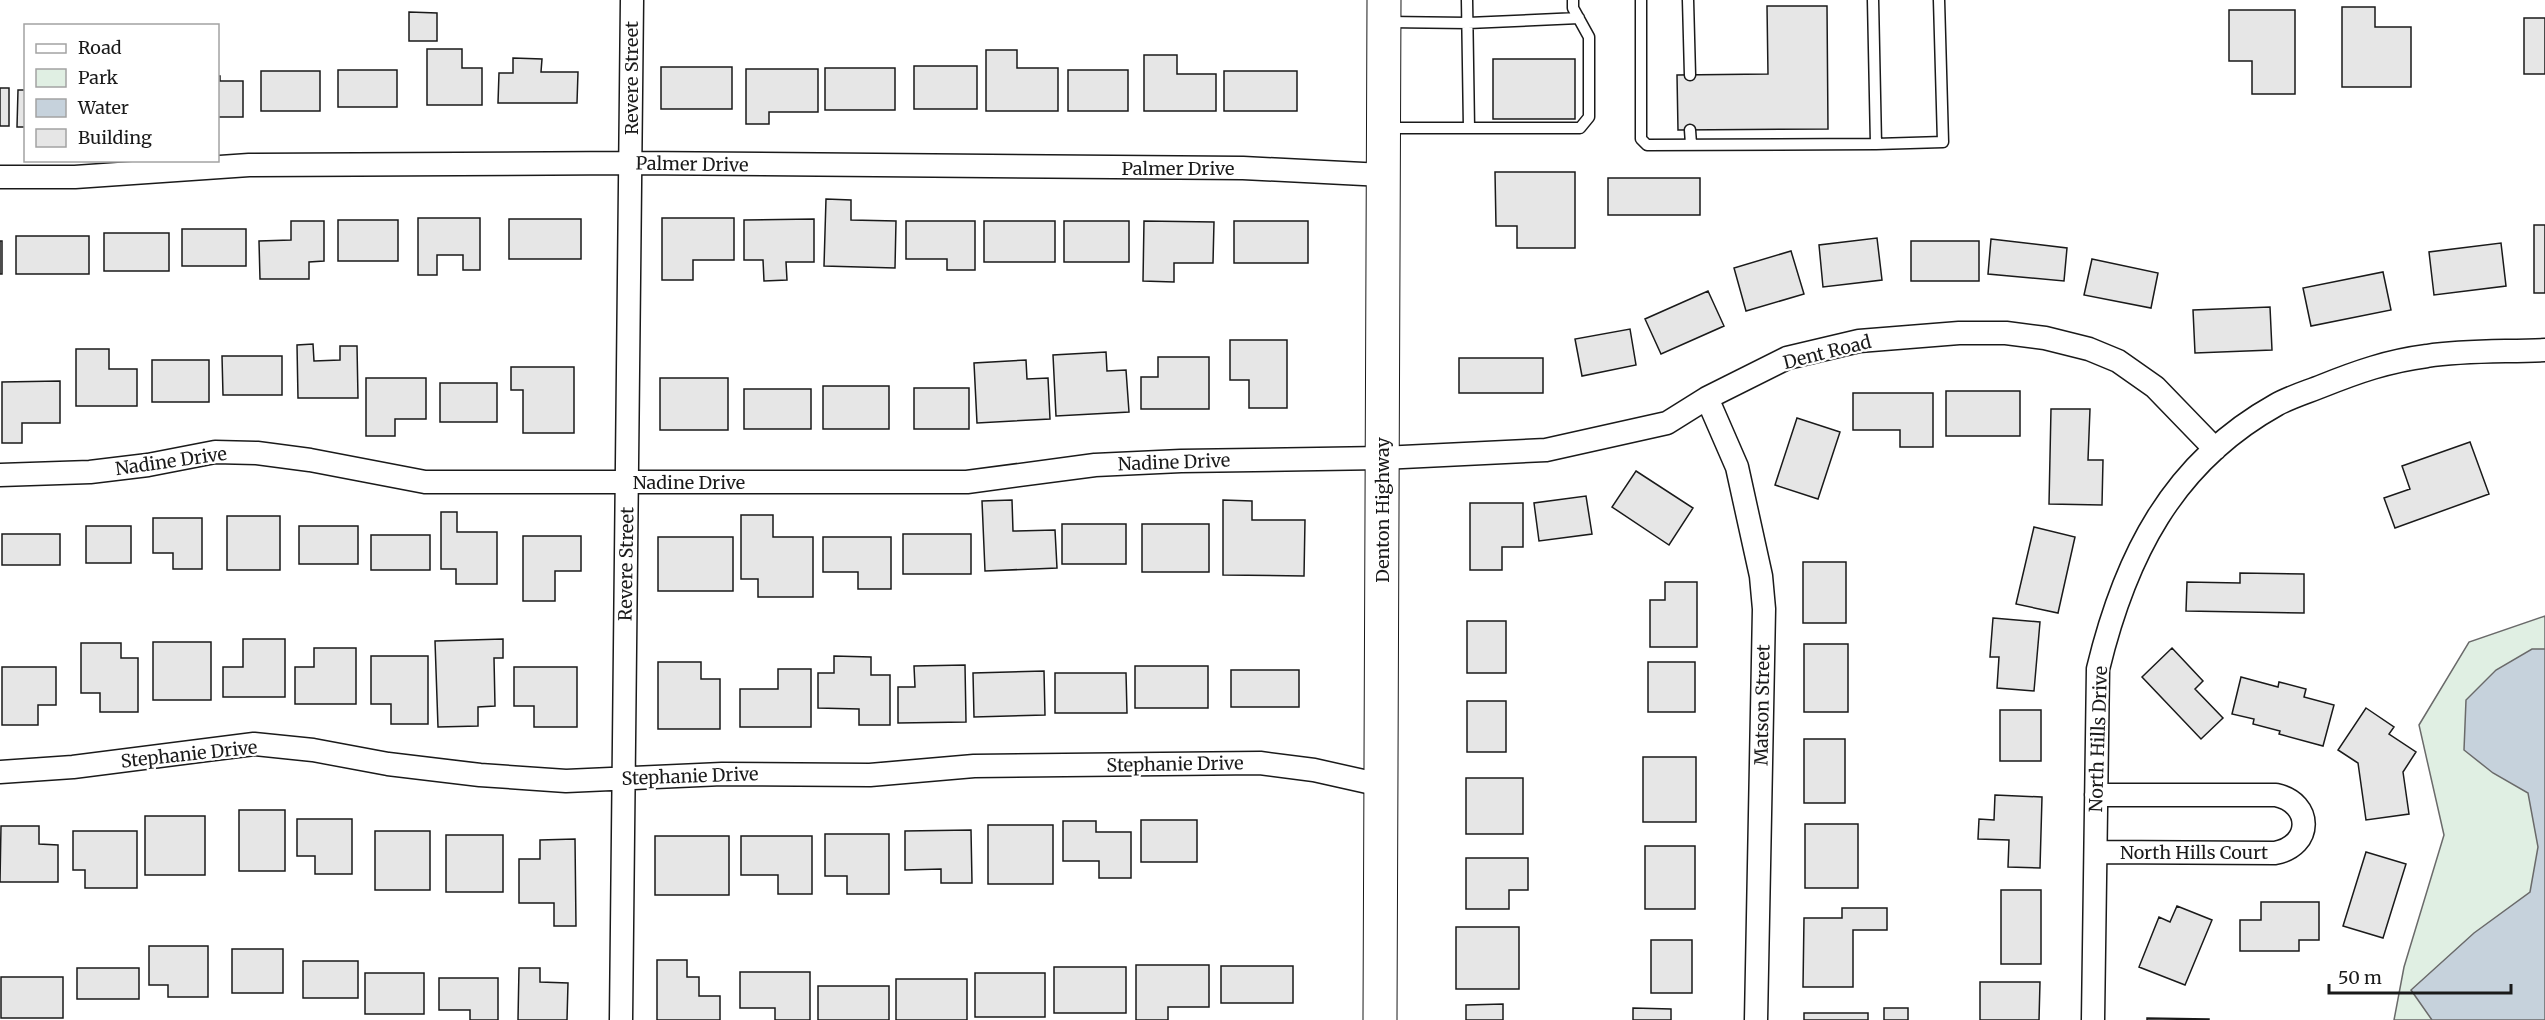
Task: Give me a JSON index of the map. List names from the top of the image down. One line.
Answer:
{"streets":{"main road":["Denton Highway"],"street":["Revere Street","Palmer Drive","Dent Road","Nadine Drive","Matson Street","North Hills Drive","Stephanie Drive","North Hills Court"]},"crossings":[["Revere Street","Palmer Drive"],["Revere Street","Nadine Drive"],["Revere Street","Stephanie Drive"],["Palmer Drive","Denton Highway"],["Dent Road","Nadine Drive"],["Dent Road","Denton Highway"],["Dent Road","Matson Street"],["Dent Road","North Hills Drive"],["Nadine Drive","Denton Highway"],["Denton Highway","Stephanie Drive"],["North Hills Drive","North Hills Court"]],"legend":["Road","Park","Water","Building"],"scale_bar":"50 m"}
